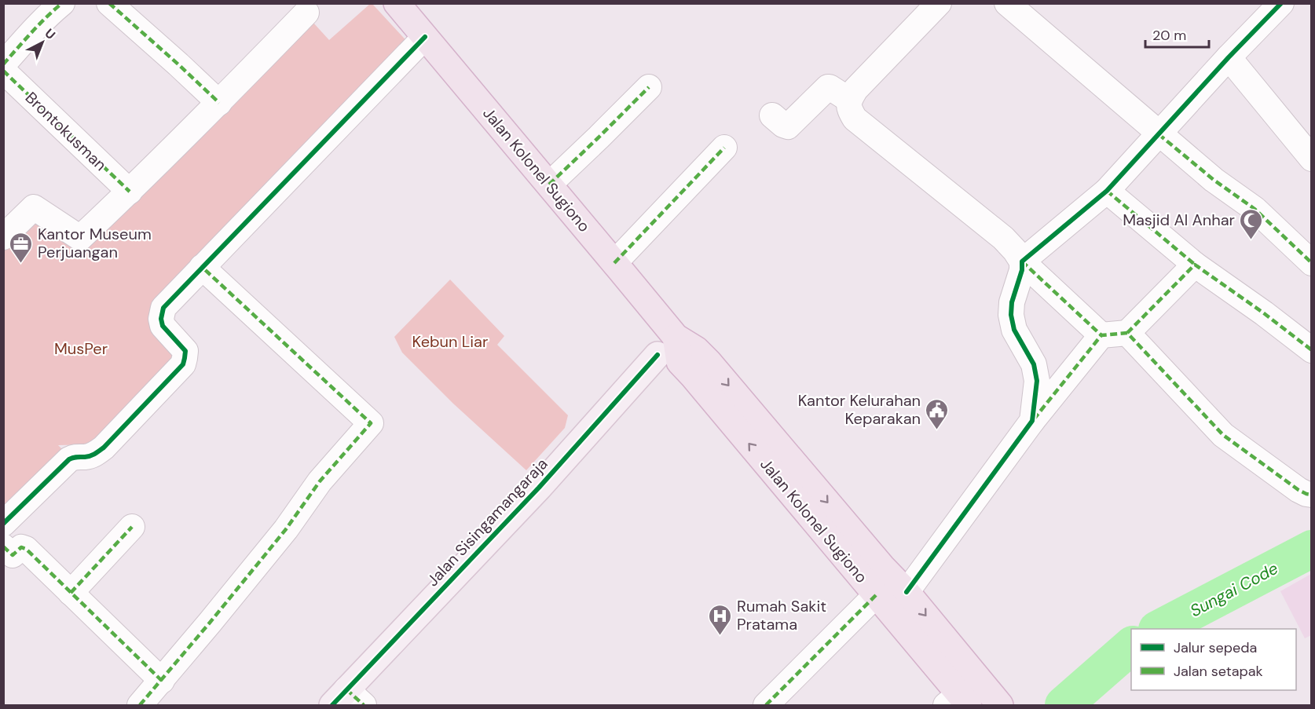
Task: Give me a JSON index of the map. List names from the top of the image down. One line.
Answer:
{"streets":{"main road":["Jalan Kolonel Sugiono","Jalan Sisingamangaraja"],"street":["Brontokusman"]},"crossings":[["Jalan Kolonel Sugiono","Jalan Sisingamangaraja"]],"water":["Sungai Code"],"parks":["Kebun Liar","MusPer"],"places":{"mosque":["Masjid Al Anhar"],"office":["Kantor Museum Perjuangan"],"public building":["Kantor Kelurahan Keparakan"],"hospital":["Rumah Sakit Pratama"]},"legend":["Jalur sepeda","Jalan setapak"],"scale_bar":"20 m","north":"top right"}
